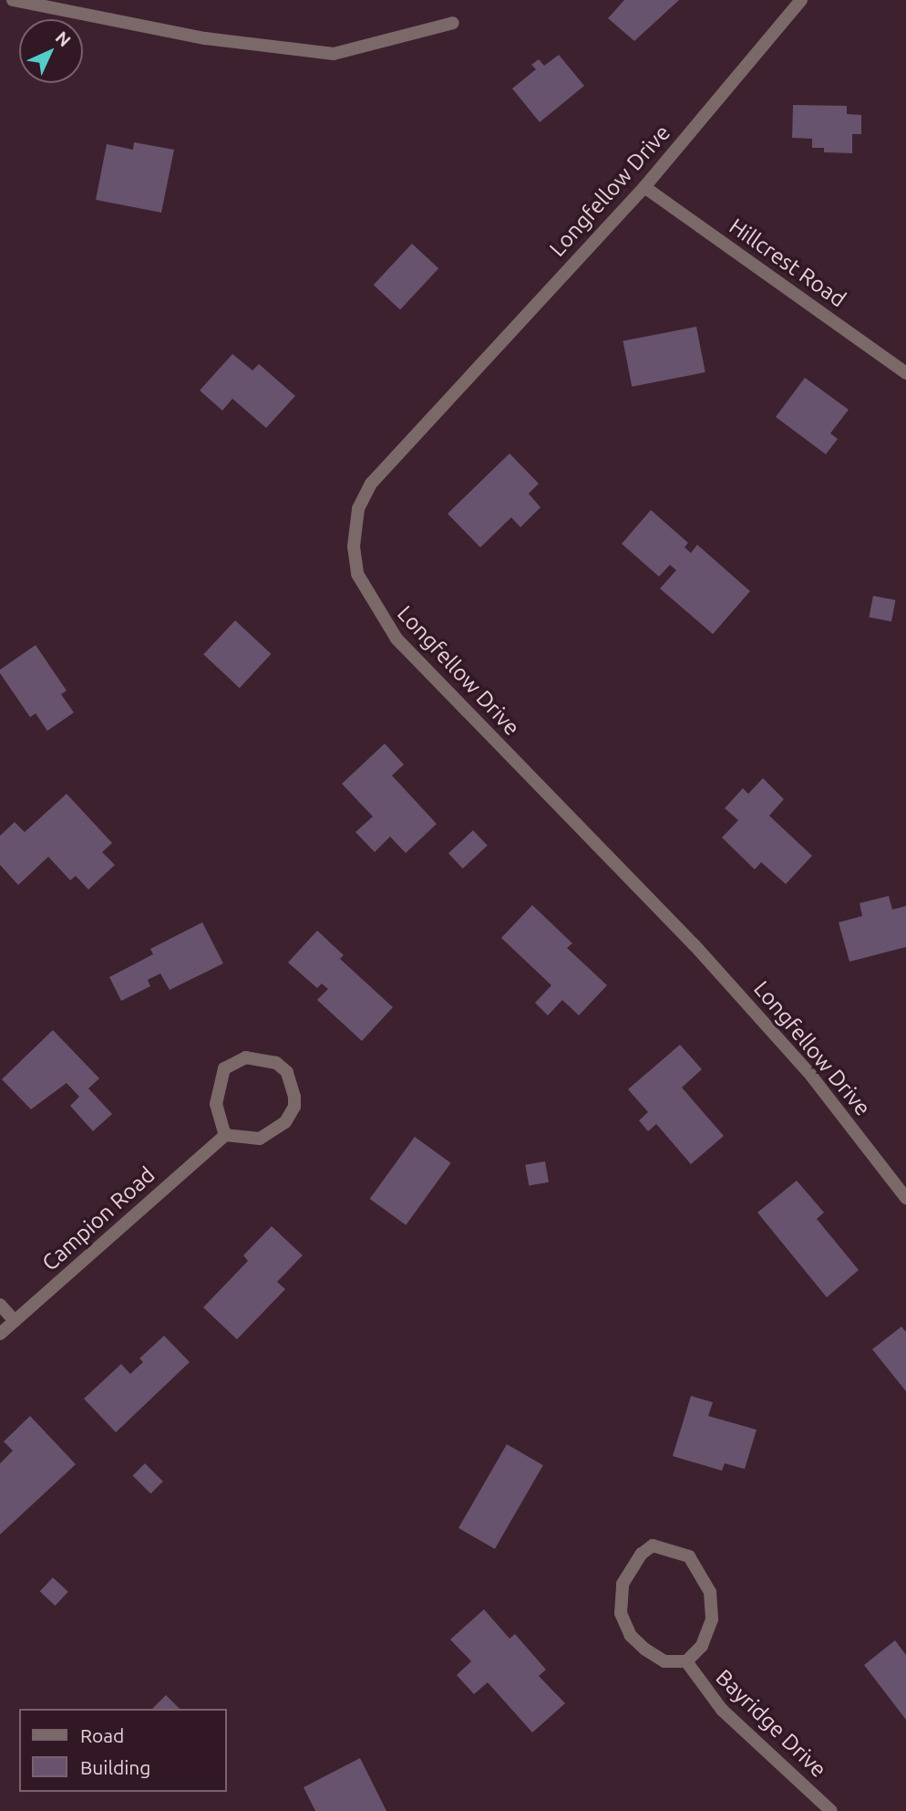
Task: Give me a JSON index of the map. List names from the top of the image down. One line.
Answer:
{"streets":{"street":["Longfellow Drive","Hillcrest Road","Campion Road","Bayridge Drive"]},"crossings":[["Longfellow Drive","Hillcrest Road"]],"legend":["Road","Building"],"north":"top right"}
